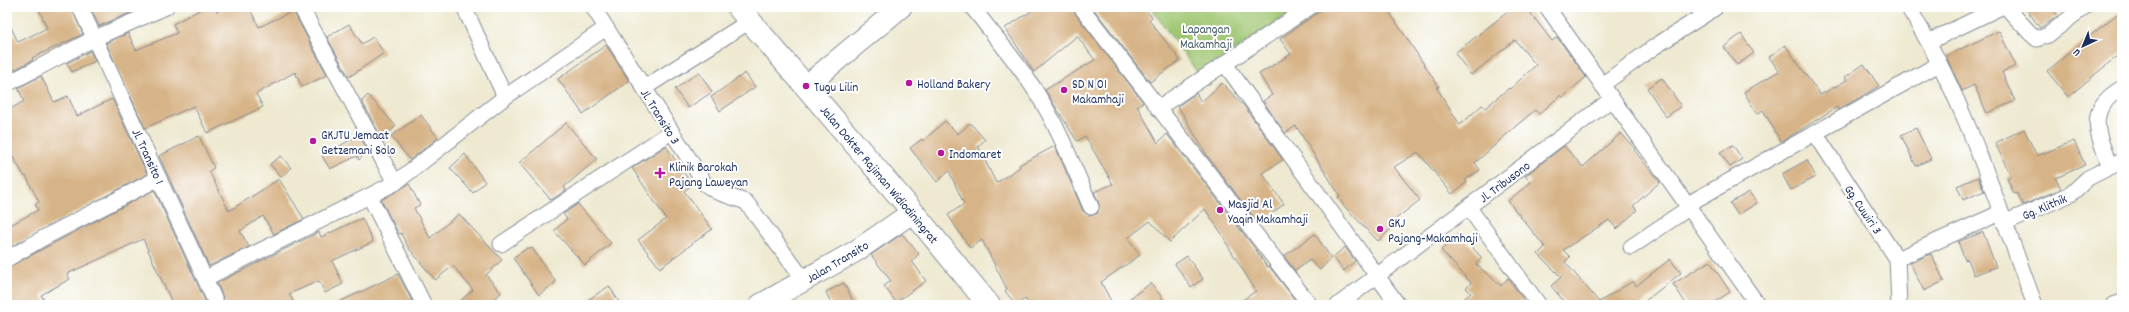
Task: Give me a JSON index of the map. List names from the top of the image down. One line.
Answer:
{"streets":{"main road":["Jalan Dokter Rajiman Widiodiningrat","Jalan Transito"],"street":["Jl. Transito 3","Jl. Transito 1","Jl. Tribusono","Gg. Klithik","Gg. Cuwiri 3"]},"crossings":[["Jl. Transito 3","Jalan Transito"],["Jalan Dokter Rajiman Widiodiningrat","Jalan Transito"],["Gg. Klithik","Gg. Cuwiri 3"]],"parks":["Lapangan Makamhaji"],"places":{"other":["Holland Bakery","Tugu Lilin","SD N 01 Makamhaji","GKJTU Jemaat Getzemani Solo","Indomaret","Masjid Al Yaqin Makamhaji","GKJ Pajang-Makamhaji"],"health":["Klinik Barokah Pajang Laweyan"]},"north":"bottom left"}
